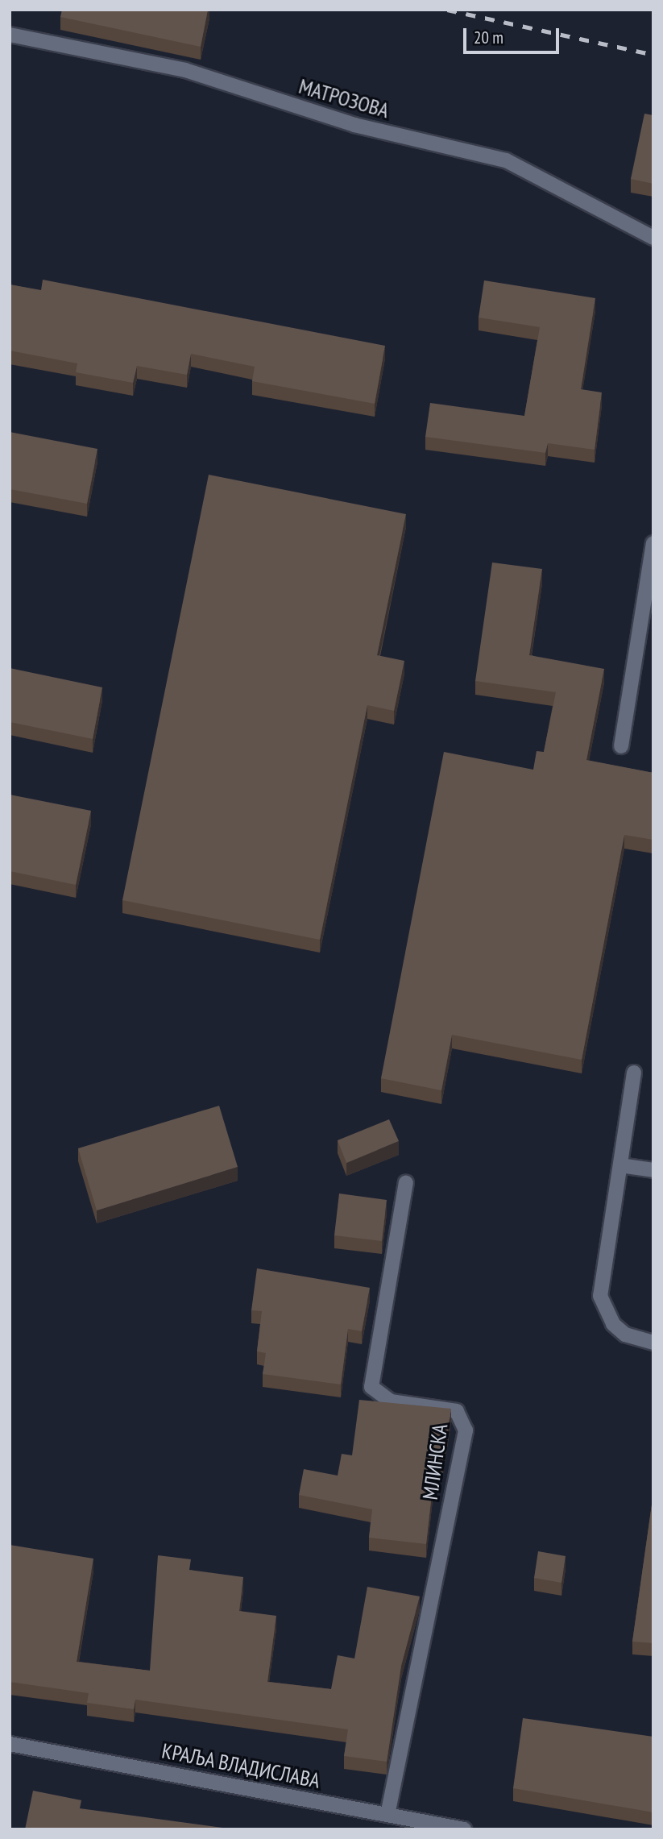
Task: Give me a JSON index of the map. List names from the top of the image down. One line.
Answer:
{"streets":{"street":["МАТРОЗОВА","МЛИНСКА","КРАЉА ВЛАДИСЛАВА"]},"crossings":[["МЛИНСКА","КРАЉА ВЛАДИСЛАВА"]],"scale_bar":"20 m"}
